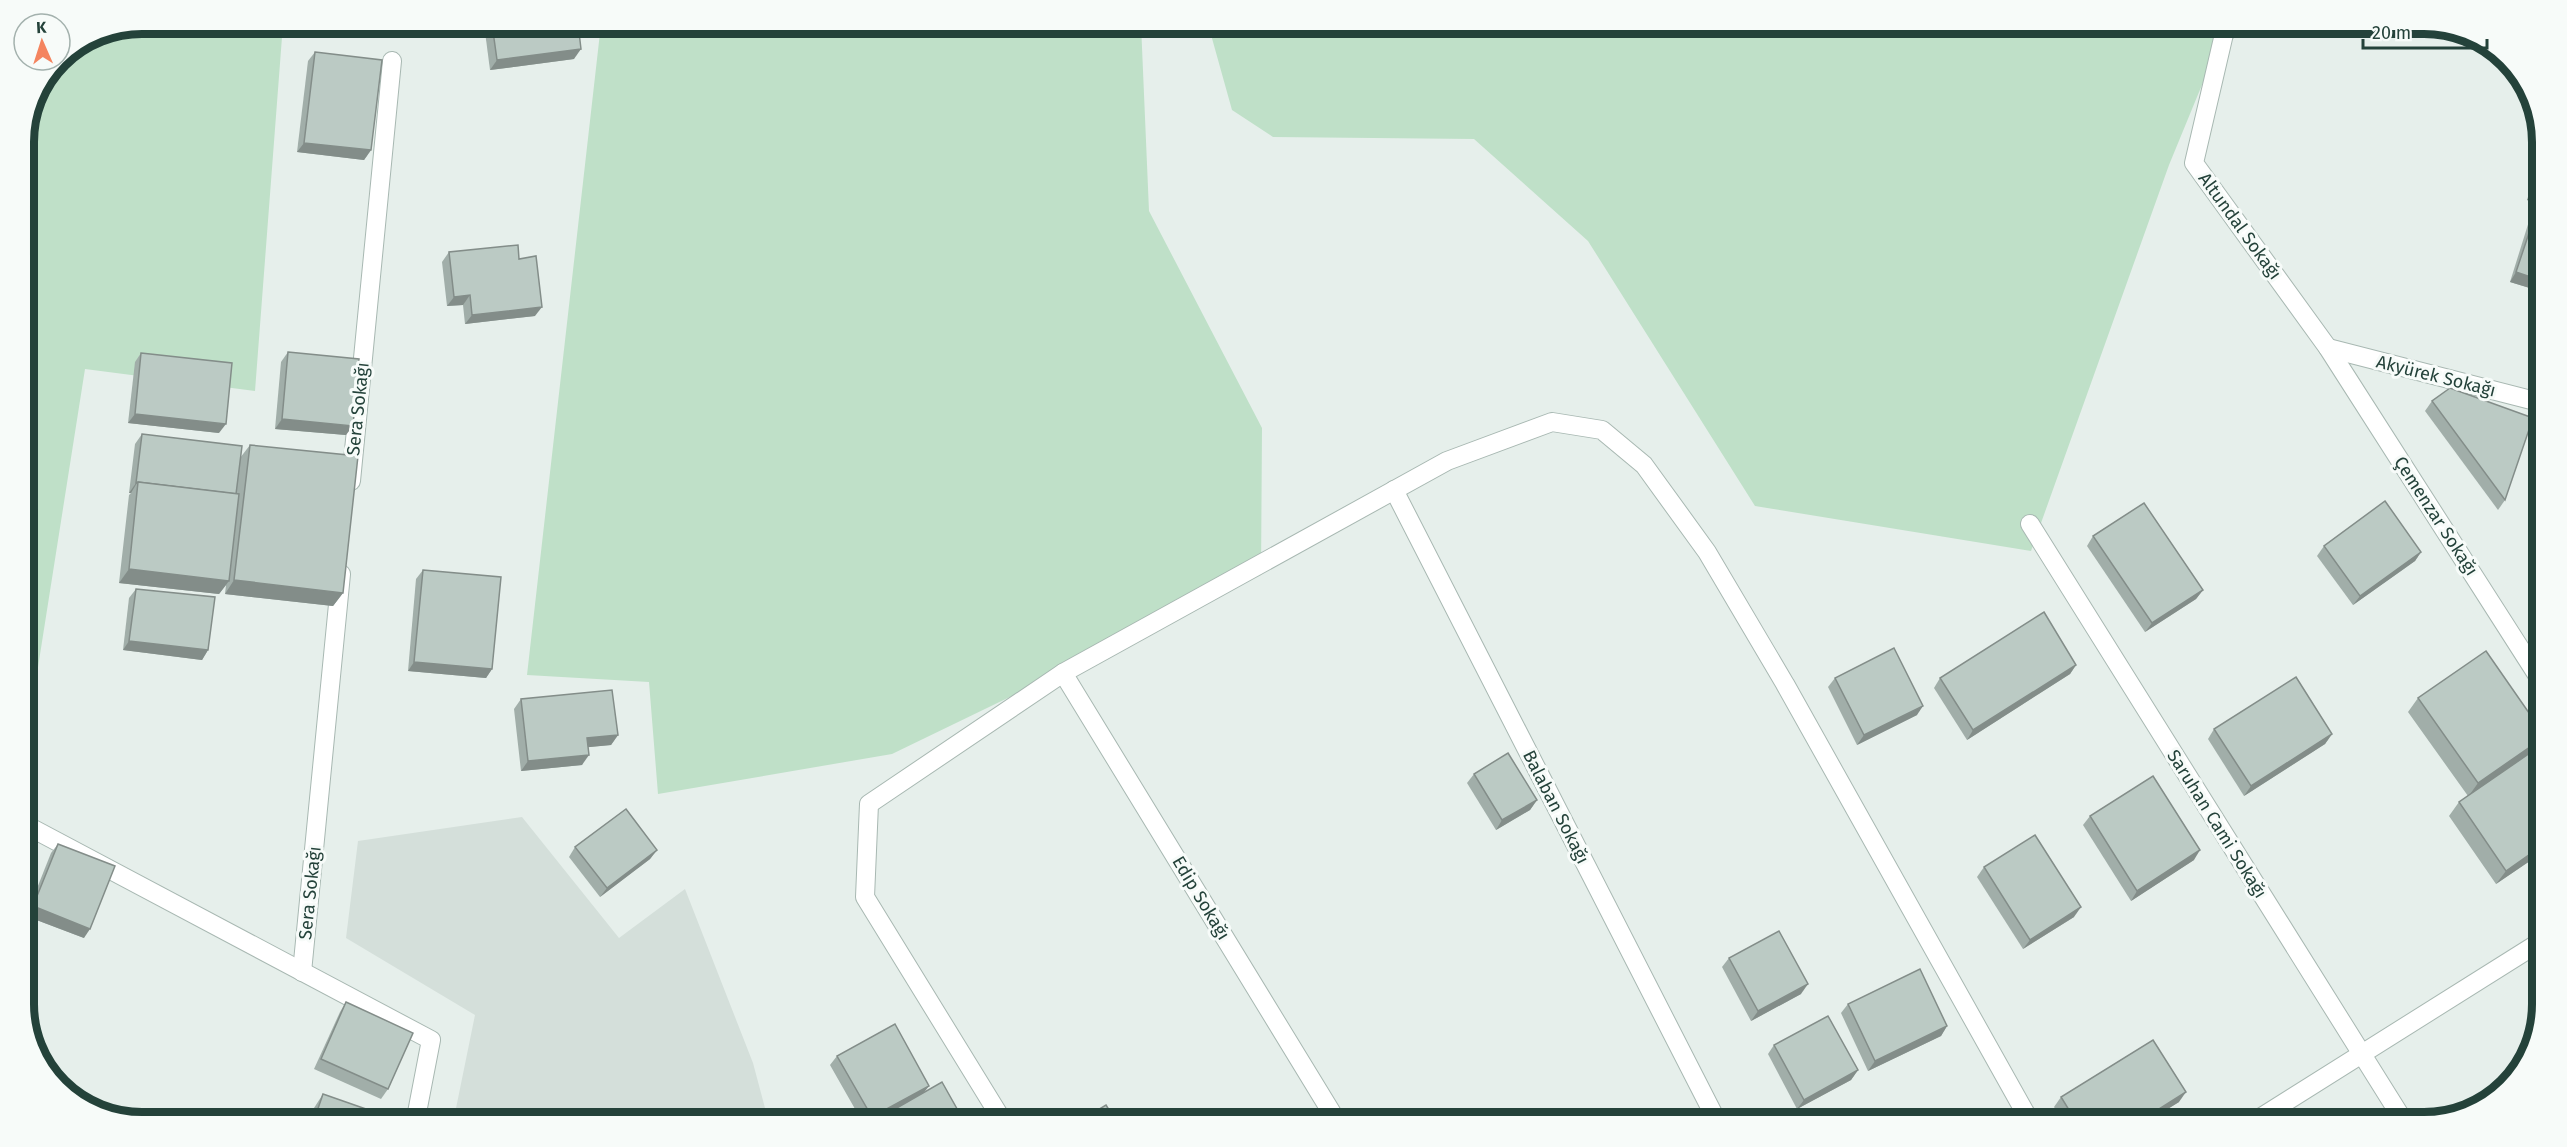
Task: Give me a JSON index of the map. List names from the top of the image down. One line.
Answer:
{"streets":{"street":["Altundal Sokağı","Akyürek Sokağı","Sera Sokağı","Çemenzar Sokağı","Balaban Sokağı","Saruhan Cami Sokağı","Edip Sokağı"]},"crossings":[["Altundal Sokağı","Akyürek Sokağı"],["Altundal Sokağı","Çemenzar Sokağı"],["Akyürek Sokağı","Çemenzar Sokağı"]],"scale_bar":"20 m","north":"top"}
